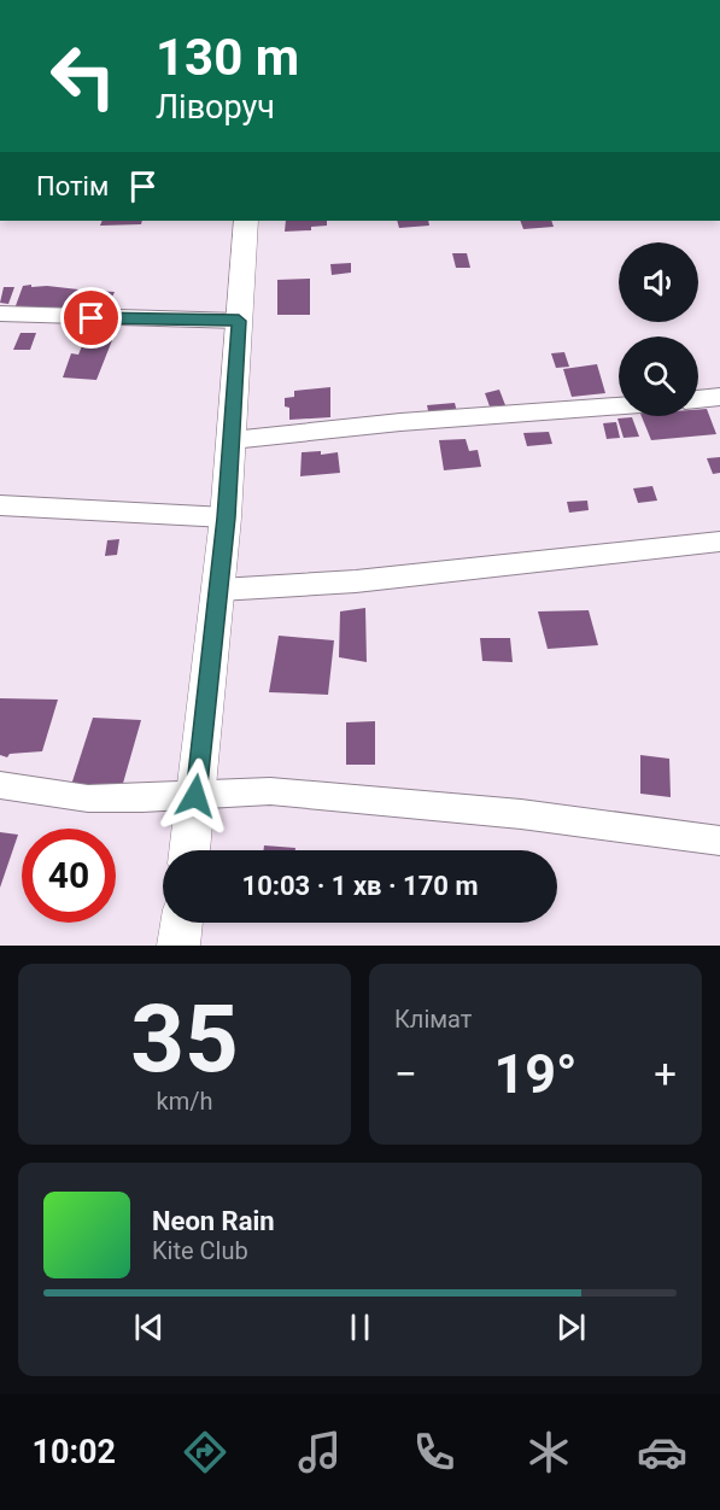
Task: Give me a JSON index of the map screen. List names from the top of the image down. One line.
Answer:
{"page":{"turn":["130 m","Ліворуч"],"then":"Потім","limit":"40","trip":"10:03 · 1 хв · 170 m","tile":[["35","km/h"],"Клімат"],"heat":["−","19°","+"],"song":["Neon Rain","Kite Club"],"tabs":"10:02"}}
